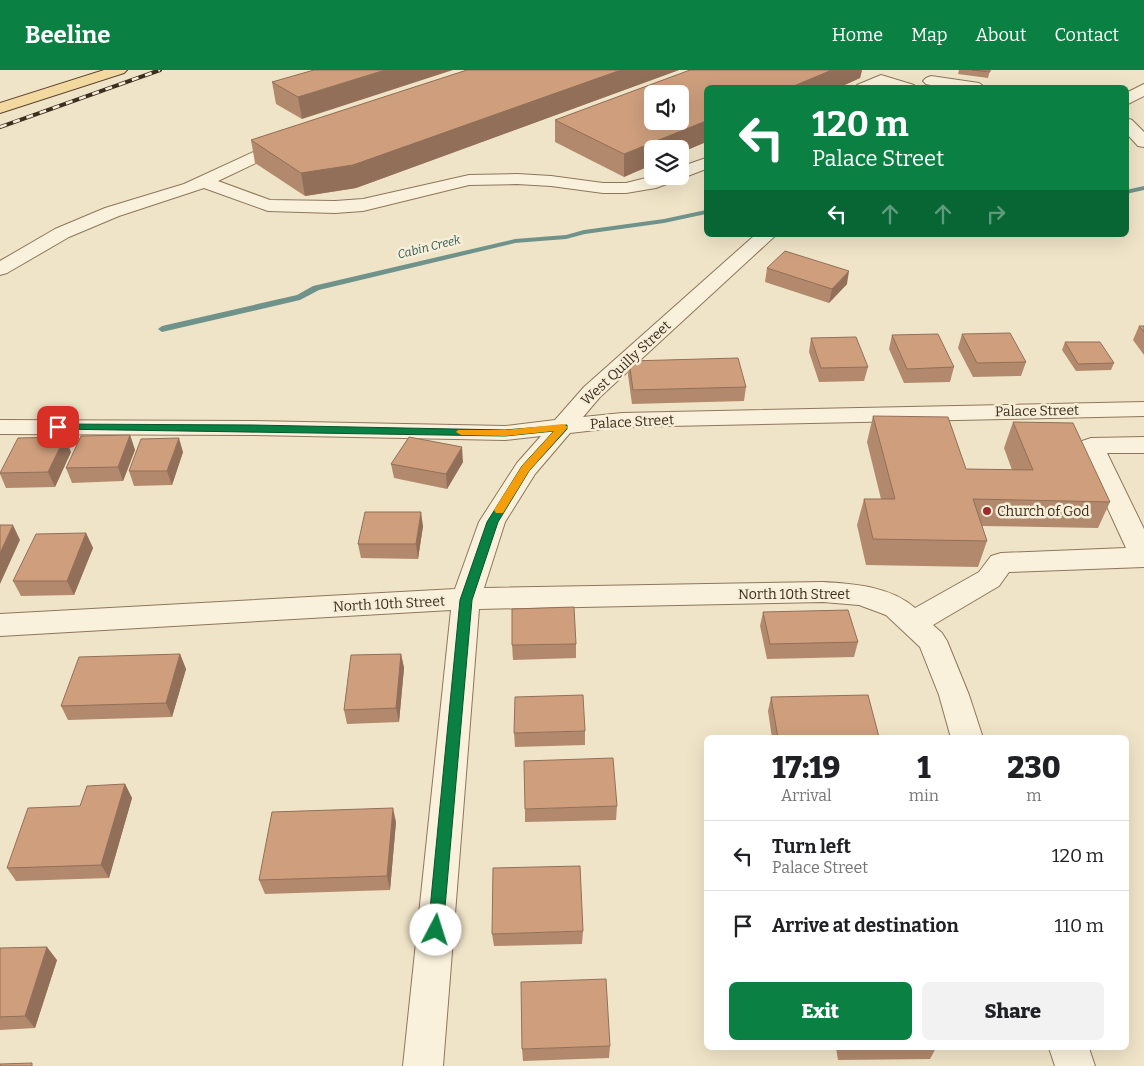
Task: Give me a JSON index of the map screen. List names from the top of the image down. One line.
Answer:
{"streets":{"street":["West Quilly Street","Palace Street","North 10th Street"]},"crossings":[["West Quilly Street","Palace Street"],["West Quilly Street","North 10th Street"]],"water":["Cabin Creek"],"places":["Church of God"],"page":{"header":"Beeline","nav":["Home","Map","About","Contact"],"turn":["120 m","Palace Street"],"eta":["17:19","Arrival","1","min","230","m"],"list":[{"name":"Turn left","note":"Palace Street","value":"120 m"},{"name":"Arrive at destination","value":"110 m"}],"buttons":["Exit","Share"]}}
